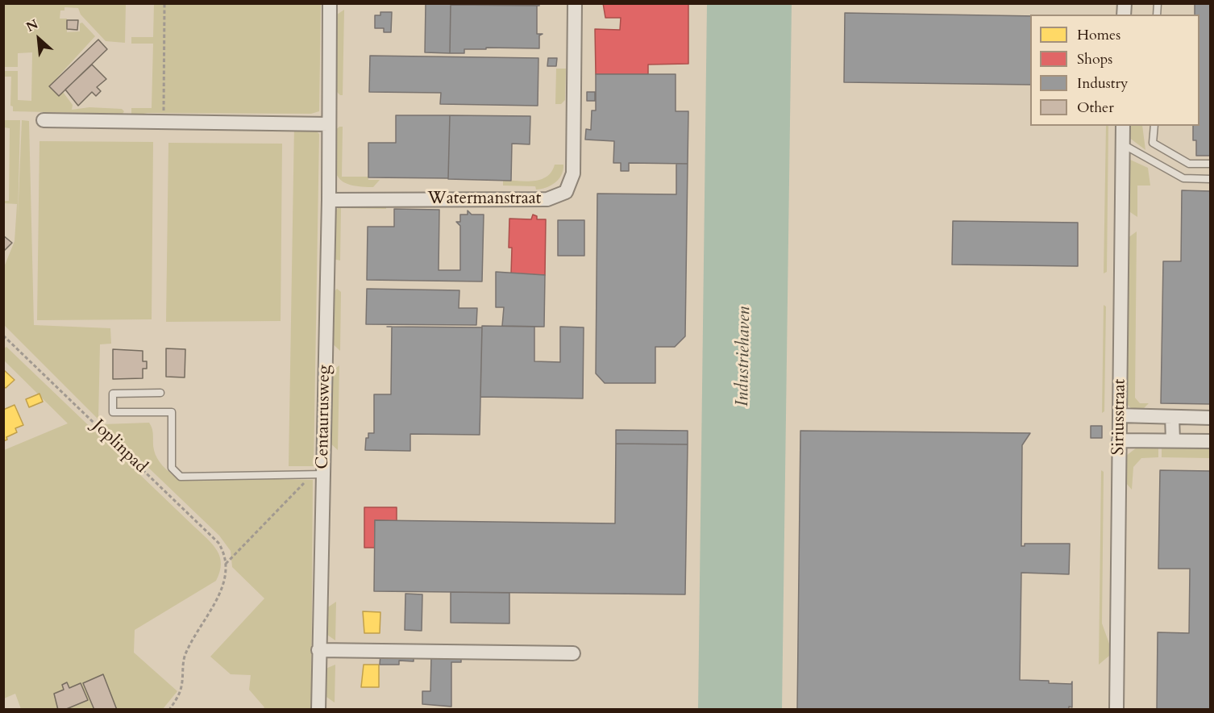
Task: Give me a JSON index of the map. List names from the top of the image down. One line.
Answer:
{"streets":{"street":["Watermanstraat","Centaurusweg","Siriusstraat"],"path":["Joplinpad"]},"crossings":[["Watermanstraat","Centaurusweg"]],"water":["Industriehaven"],"legend":["Homes","Shops","Industry","Other"],"north":"top left"}
